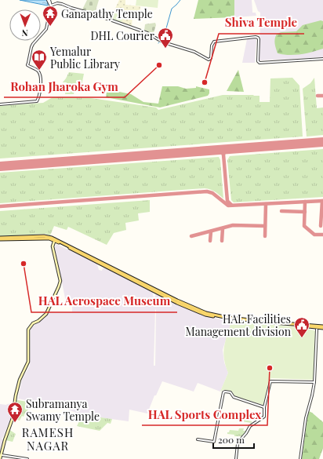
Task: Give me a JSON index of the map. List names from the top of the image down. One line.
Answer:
{"districts":["RAMESH NAGAR"],"places":{"temple":["Ganapathy Temple","Subramanya Swamy Temple"],"public building":["DHL Courier","HAL Facilities Management division"],"other":["Rohan Jharoka Gym","Shiva Temple","HAL Aerospace Museum","HAL Sports Complex"],"library":["Yemalur Public Library"]},"scale_bar":"200 m","north":"bottom"}
